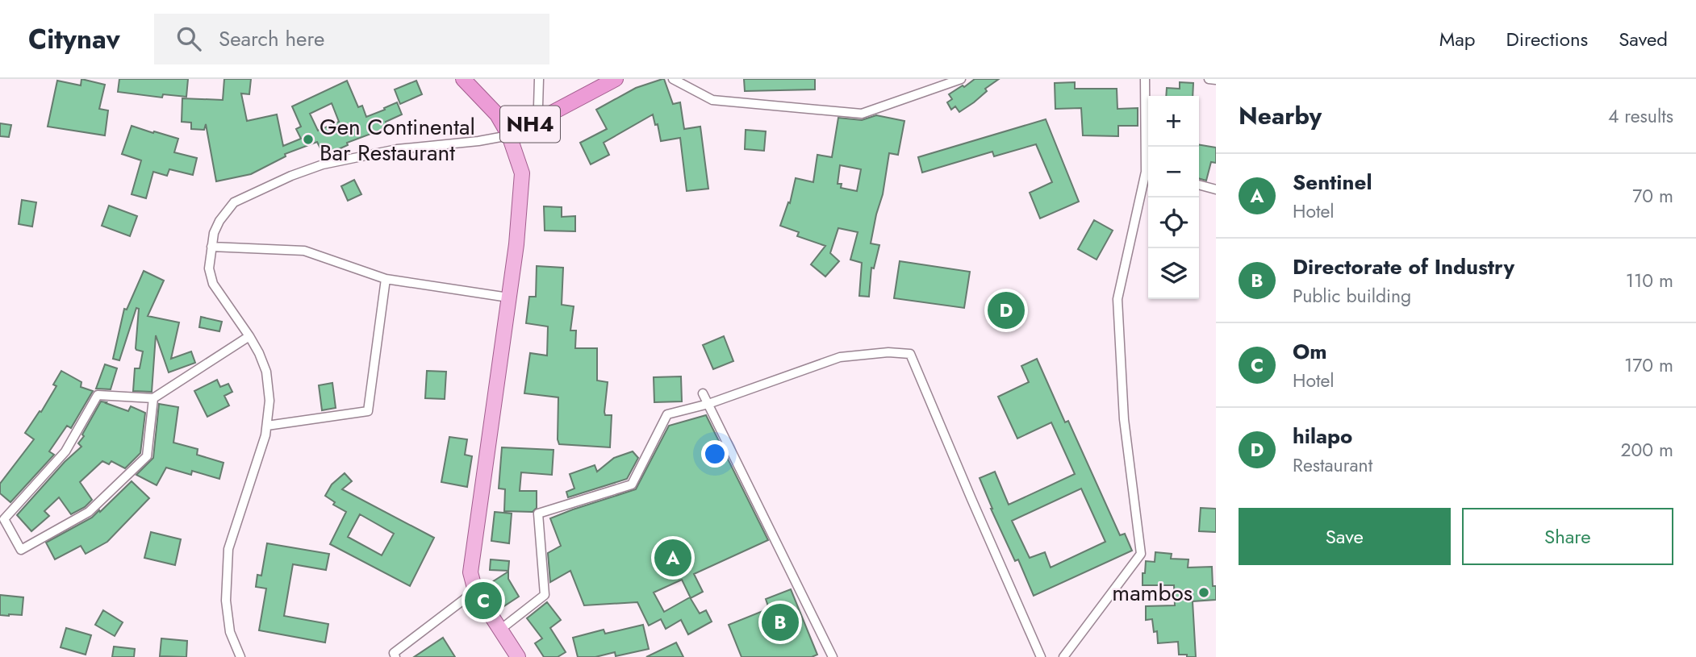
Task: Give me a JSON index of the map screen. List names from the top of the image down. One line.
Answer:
{"streets":{"highway":["NH4"]},"places":["Gen Continental Bar Restaurant","mambos"],"page":{"header":"Citynav","search":"Search here","nav":["Map","Directions","Saved"],"heading":["Nearby","4 results"],"map_buttons":["+","−"],"list":[{"mark":"A","name":"Sentinel","note":"Hotel","value":"70 m"},{"mark":"B","name":"Directorate of Industry","note":"Public building","value":"110 m"},{"mark":"C","name":"Om","note":"Hotel","value":"170 m"},{"mark":"D","name":"hilapo","note":"Restaurant","value":"200 m"}],"pins":["D","A","C","B"],"buttons":["Save","Share"]}}
